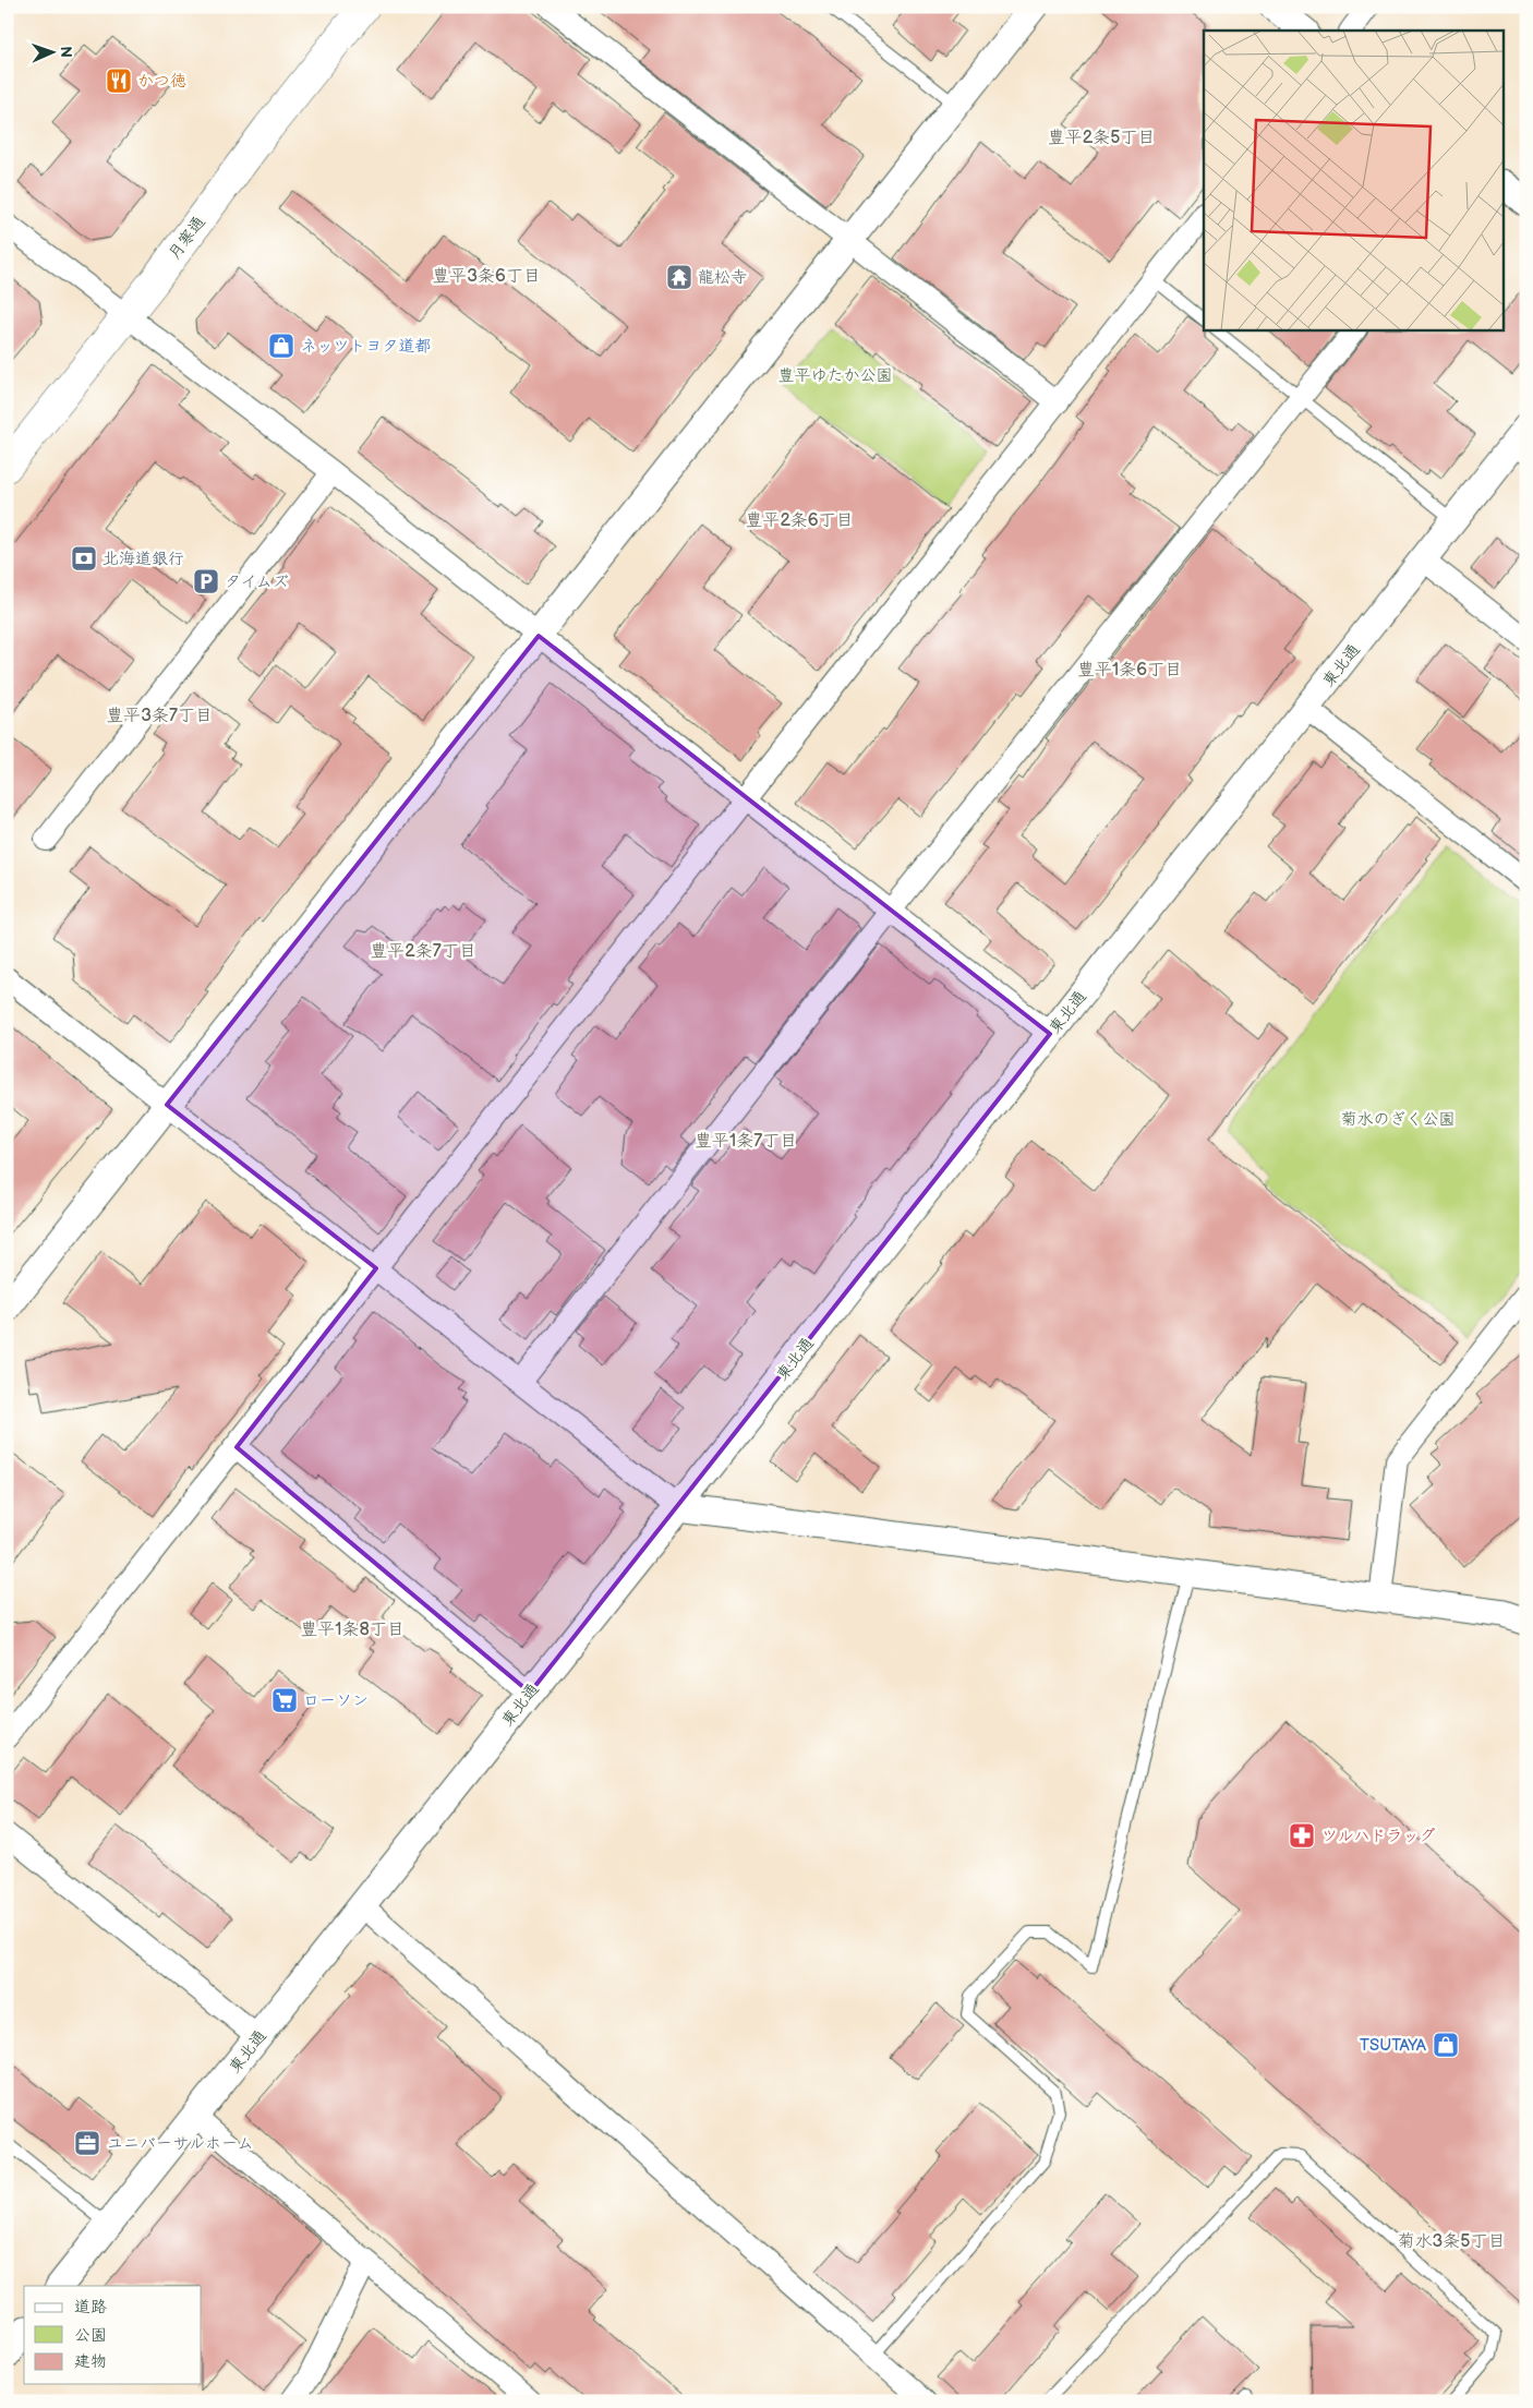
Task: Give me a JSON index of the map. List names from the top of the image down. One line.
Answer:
{"streets":{"highway":["月寒通"],"street":["東北通"]},"districts":["豊平2条5丁目","豊平3条6丁目","豊平2条6丁目","豊平1条6丁目","豊平3条7丁目","豊平2条7丁目","豊平1条7丁目","豊平1条8丁目","菊水3条5丁目"],"parks":["豊平ゆたか公園","菊水のぎく公園"],"places":{"restaurant":["かつ徳"],"temple":["龍松寺"],"shop":["ネッツトヨタ道都","TSUTAYA"],"bank":["北海道銀行"],"parking":["タイムズ"],"supermarket":["ローソン"],"pharmacy":["ツルハドラッグ"],"office":["ユニバーサルホーム"]},"legend":["道路","公園","建物"],"north":"right"}
